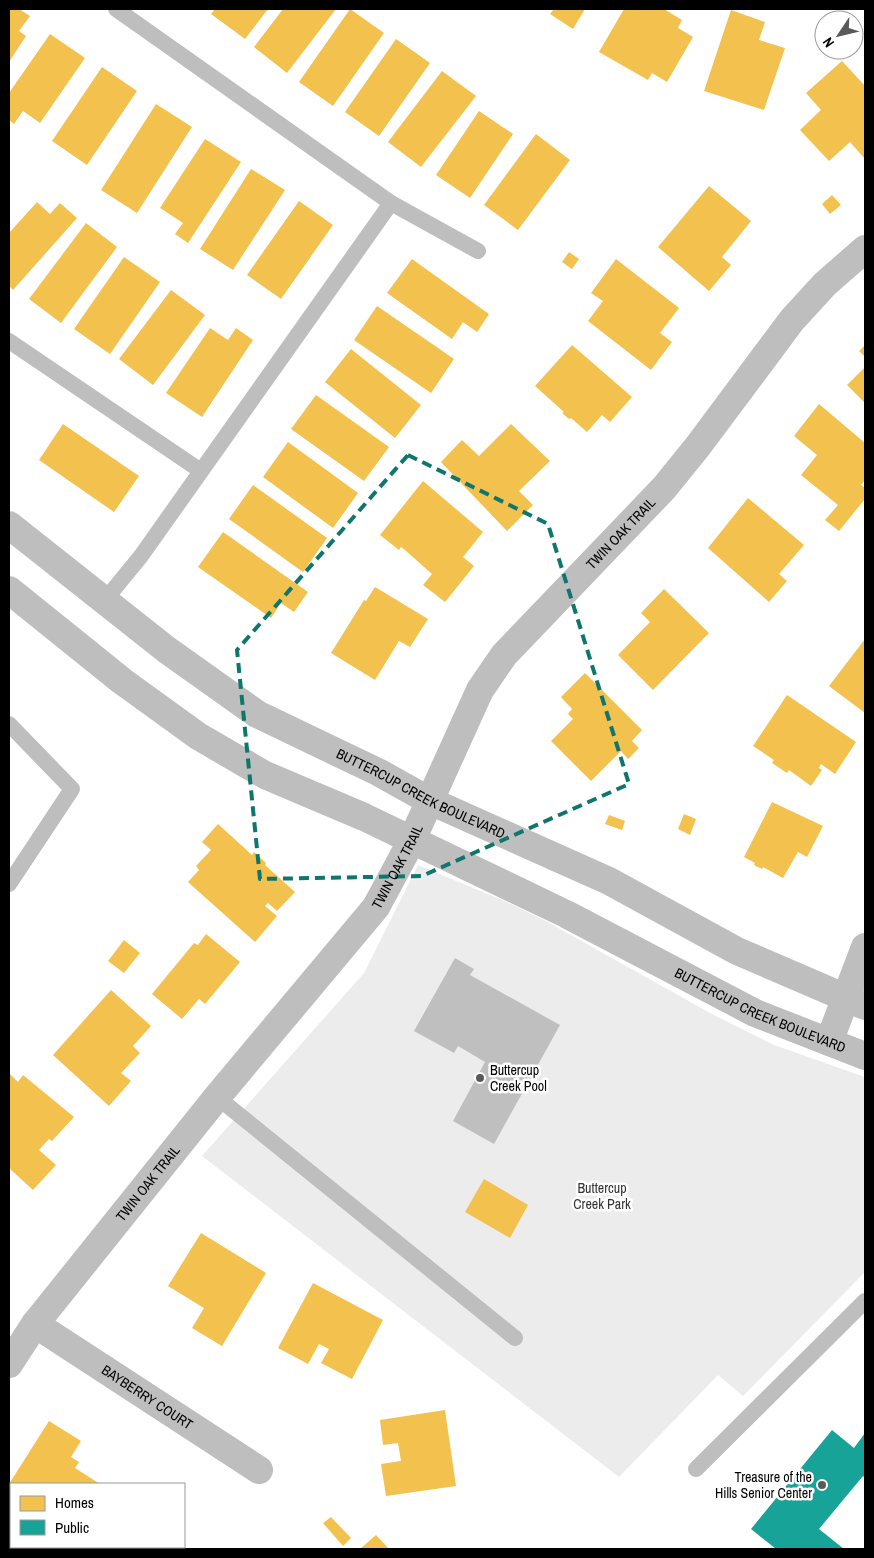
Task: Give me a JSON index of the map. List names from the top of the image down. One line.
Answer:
{"streets":{"street":["TWIN OAK TRAIL","BUTTERCUP CREEK BOULEVARD","BAYBERRY COURT"]},"crossings":[["TWIN OAK TRAIL","BUTTERCUP CREEK BOULEVARD"],["TWIN OAK TRAIL","BAYBERRY COURT"]],"parks":["Buttercup Creek Park"],"places":["Buttercup Creek Pool","Treasure of the Hills Senior Center"],"legend":["Homes","Public"],"north":"bottom left"}
